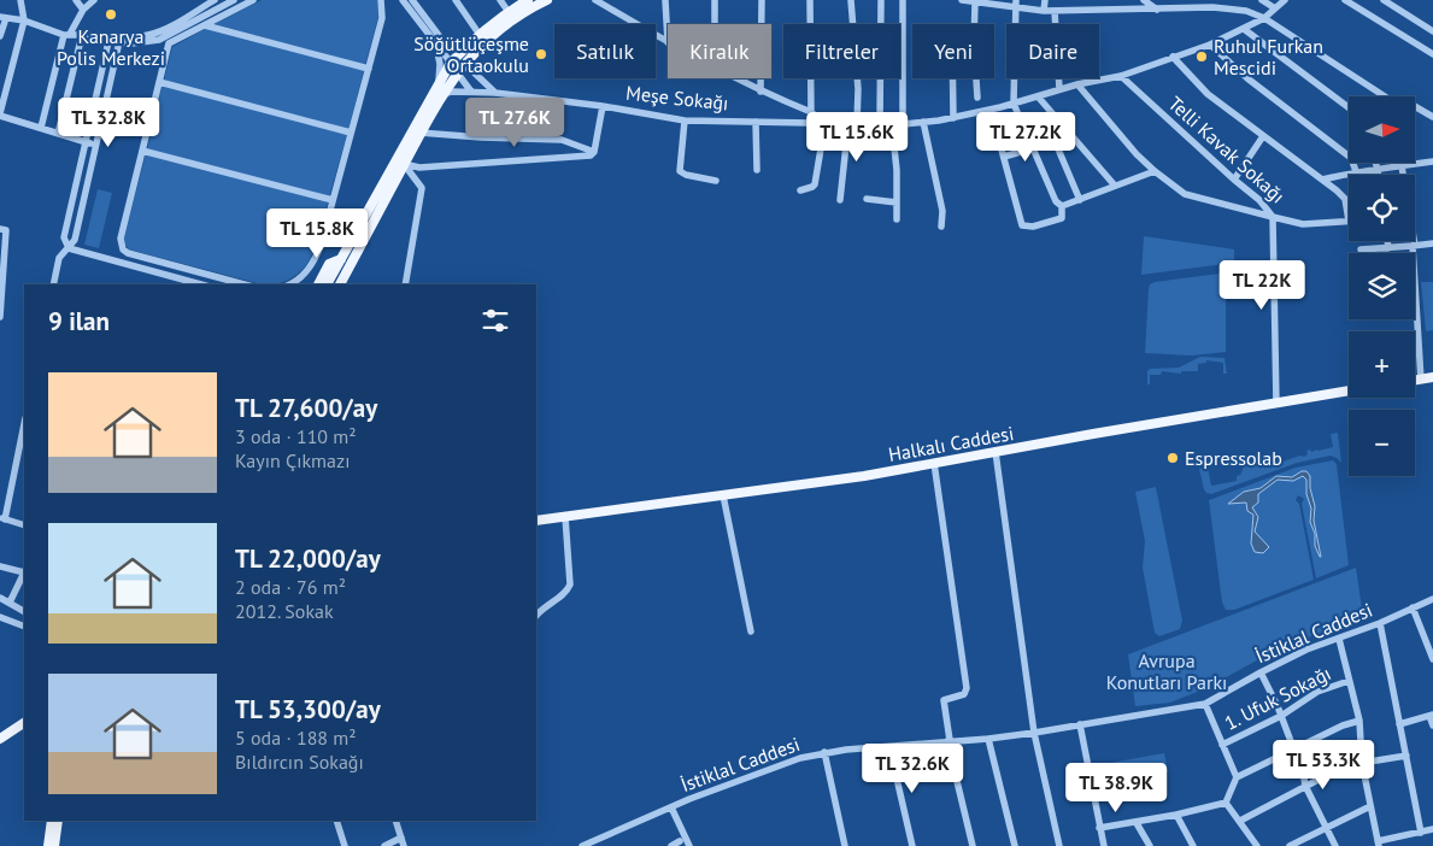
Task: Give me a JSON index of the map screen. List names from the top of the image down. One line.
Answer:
{"streets":{"main road":["Halkalı Caddesi"],"street":["Meşe Sokağı","Telli Kavak Sokağı","İstiklal Caddesi","1. Ufuk Sokağı"]},"crossings":[["Meşe Sokağı","Telli Kavak Sokağı"]],"parks":["Avrupa Konutları Parkı"],"places":["Kanarya Polis Merkezi","Söğütlüçeşme Ortaokulu","Ruhul Furkan Mescidi","Espressolab"],"north":"right","page":{"chip":["Satılık","Kiralık","Filtreler","Yeni","Daire"],"map_buttons":["+","−"],"price":["TL 32.8K","TL 27.6K","TL 15.6K","TL 27.2K","TL 15.8K","TL 22K","TL 53.3K","TL 32.6K","TL 38.9K"],"heading":"9 ilan","list":[{"name":"TL 27,600/ay","note":"3 oda · 110 m² · Kayın Çıkmazı"},{"name":"TL 22,000/ay","note":"2 oda · 76 m² · 2012. Sokak"},{"name":"TL 53,300/ay","note":"5 oda · 188 m² · Bıldırcın Sokağı"}]}}
